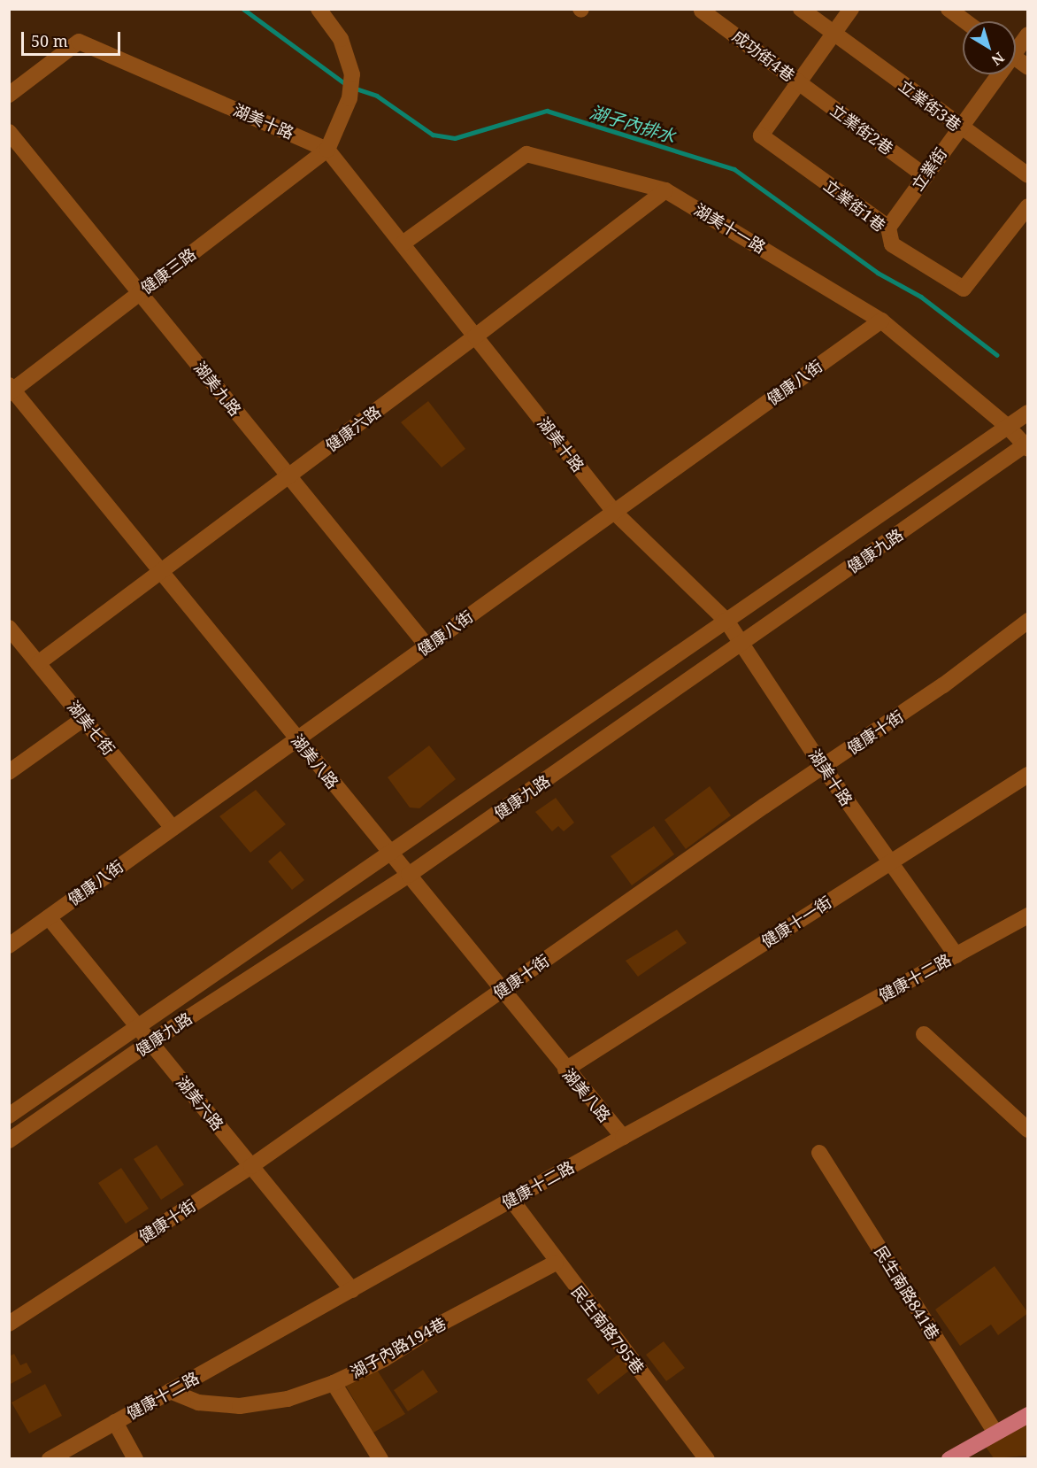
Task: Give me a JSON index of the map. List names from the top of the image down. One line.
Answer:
{"streets":{"street":["成功街4巷","立業街3巷","湖美十路","立業街2巷","立業街","立業街1巷","湖美十一路","健康三路","健康八街","湖美九路","健康六路","健康九路","湖美七街","健康十街","湖美八路","健康十一街","健康十二路","湖美六路","民生南路841巷","民生南路795巷","湖子內路194巷"]},"crossings":[["成功街4巷","立業街2巷"],["成功街4巷","立業街1巷"],["立業街3巷","立業街"],["湖美十路","湖美十一路"],["湖美十路","健康三路"],["湖美十路","健康八街"],["湖美十路","健康六路"],["湖美十路","健康九路"],["湖美十路","健康十街"],["湖美十路","健康十一街"],["湖美十路","健康十二路"],["立業街2巷","立業街"],["立業街2巷","立業街1巷"],["立業街","立業街1巷"],["湖美十一路","健康八街"],["湖美十一路","健康六路"],["湖美十一路","健康九路"],["健康三路","湖美九路"],["健康三路","湖美八路"],["健康八街","湖美九路"],["健康八街","湖美七街"],["健康八街","湖美八路"],["健康八街","湖美六路"],["湖美九路","健康六路"],["健康六路","湖美七街"],["健康六路","湖美八路"],["健康九路","湖美八路"],["健康九路","湖美六路"],["健康十街","湖美八路"],["健康十街","湖美六路"],["湖美八路","健康十一街"],["湖美八路","健康十二路"],["健康十二路","湖美六路"],["健康十二路","民生南路795巷"],["健康十二路","湖子內路194巷"],["民生南路795巷","湖子內路194巷"]],"water":["湖子內排水"],"scale_bar":"50 m","north":"bottom right"}
